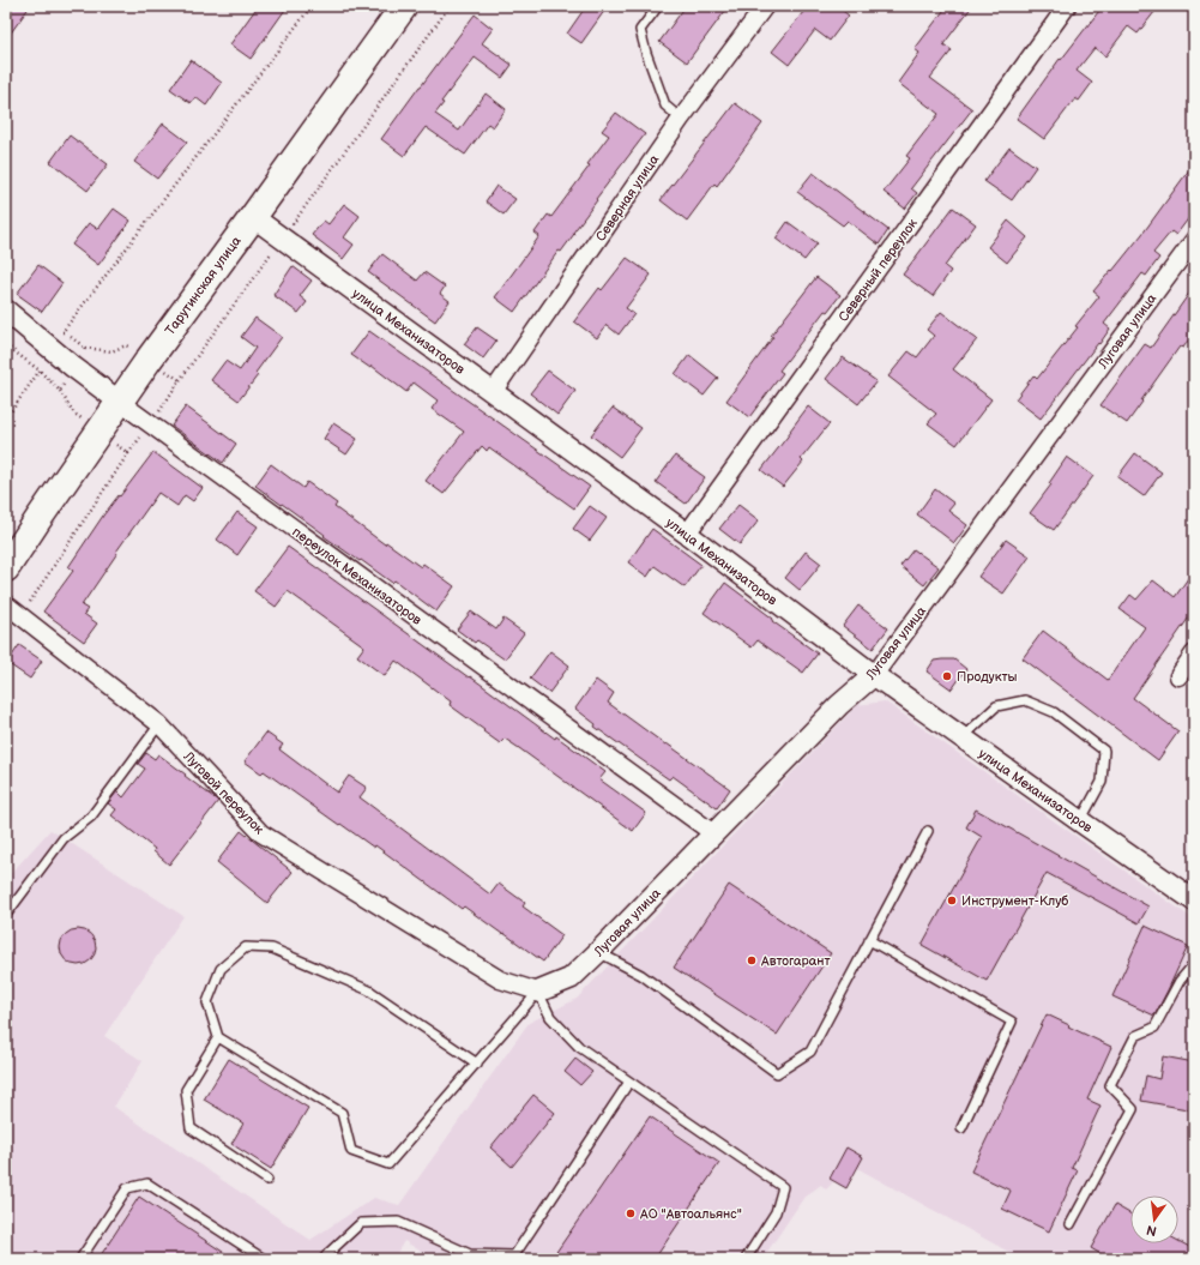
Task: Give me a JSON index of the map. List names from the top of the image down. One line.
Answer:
{"streets":{"main road":["Тарутинская улица"],"street":["Северная улица","Северный переулок","улица Механизаторов","Луговая улица","переулок Механизаторов","Луговой переулок"]},"crossings":[["Северная улица","улица Механизаторов"],["Северный переулок","улица Механизаторов"],["Тарутинская улица","улица Механизаторов"],["Тарутинская улица","переулок Механизаторов"],["улица Механизаторов","Луговая улица"],["Луговая улица","переулок Механизаторов"],["Луговая улица","Луговой переулок"]],"places":["Продукты","Инструмент-Клуб","Автогарант","АО \"Автоальянс\""],"north":"bottom"}
